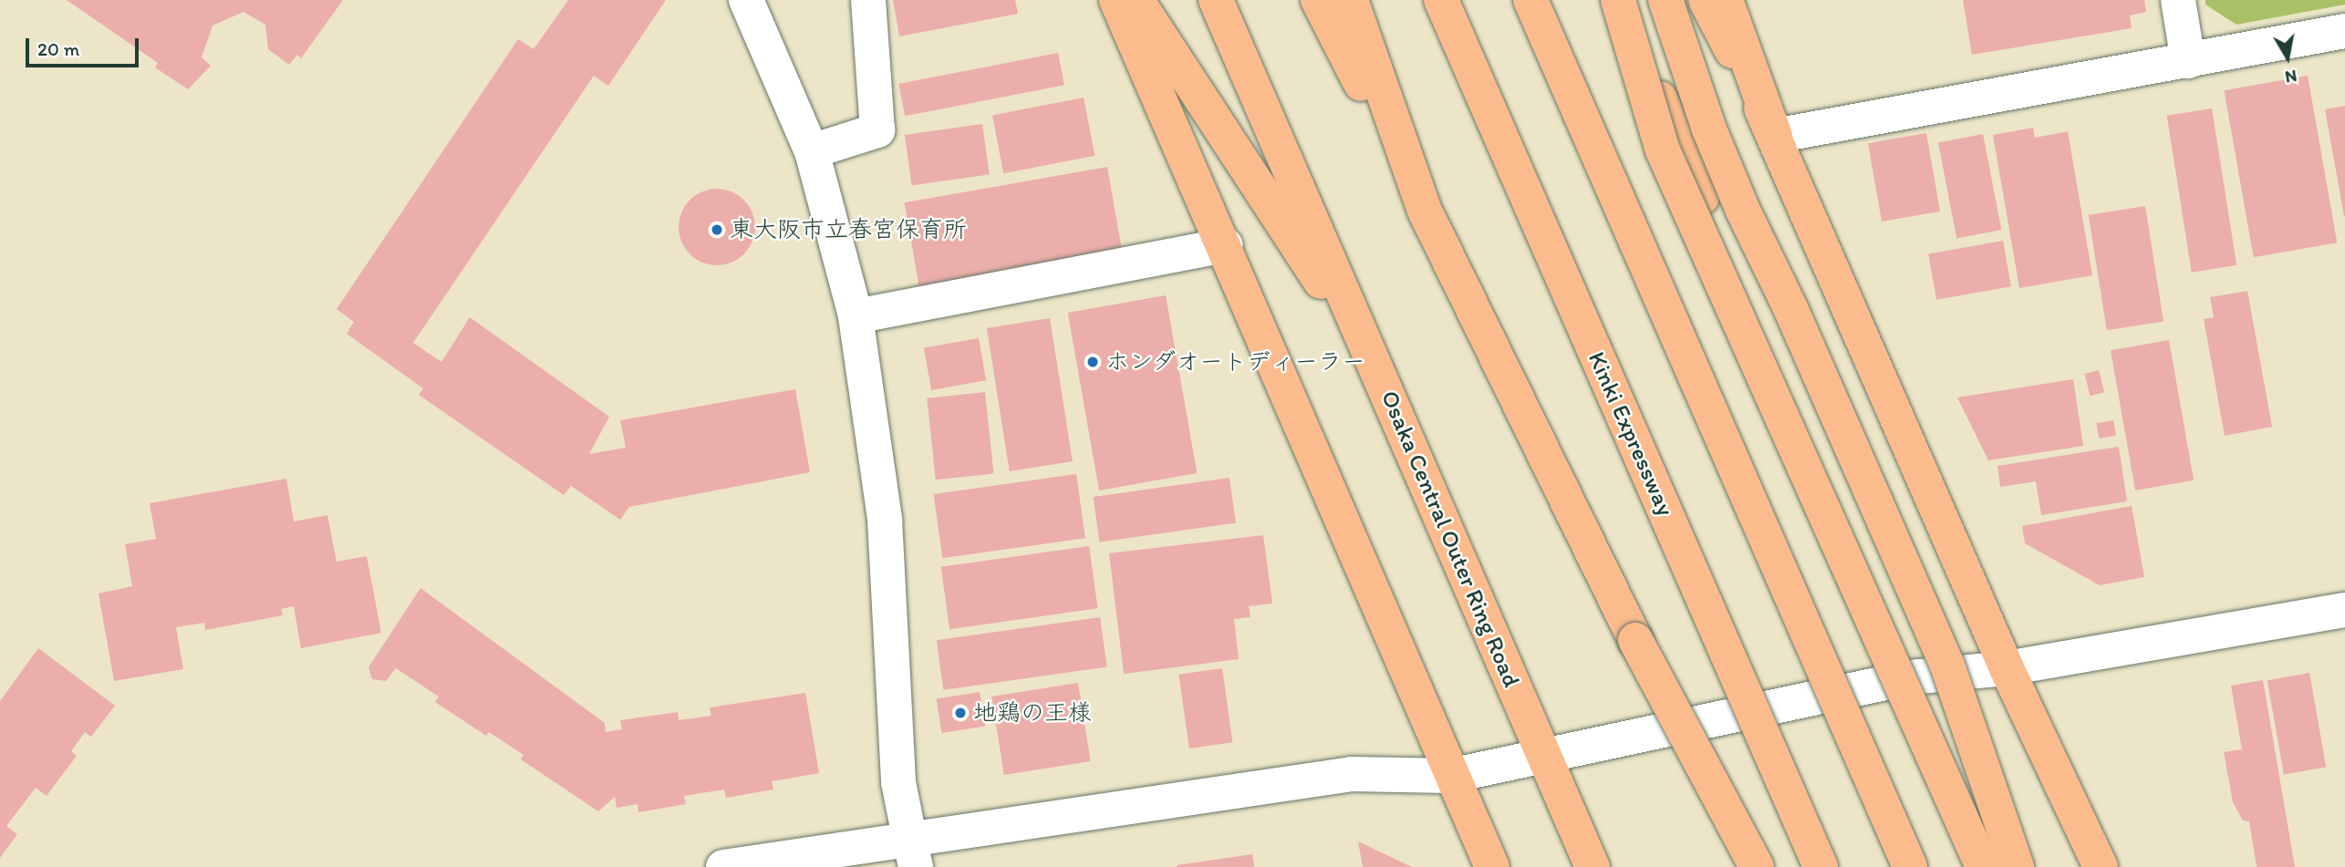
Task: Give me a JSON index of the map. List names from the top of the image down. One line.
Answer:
{"streets":{"main road":["Kinki Expressway","Osaka Central Outer Ring Road"]},"places":["東大阪市立春宮保育所","ホンダオートディーラー","地鶏の王様"],"scale_bar":"20 m","north":"bottom"}
